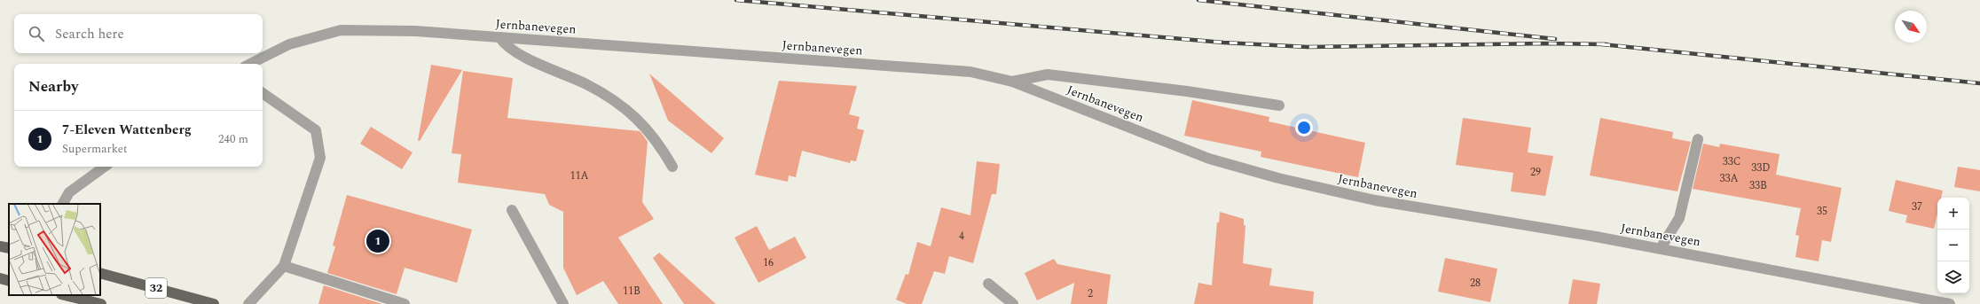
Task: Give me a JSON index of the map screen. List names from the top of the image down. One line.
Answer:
{"streets":{"main road":["32"],"street":["Jernbanevegen"]},"house_numbers":["33C","33D","29","11A","33A","33B","37","35","4","16","28","11B","2"],"north":"bottom right","page":{"search":"Search here","heading":"Nearby","list":[{"mark":"1","name":"7-Eleven Wattenberg","note":"Supermarket","value":"240 m"}],"map_buttons":["+","−"],"pins":"1"}}
